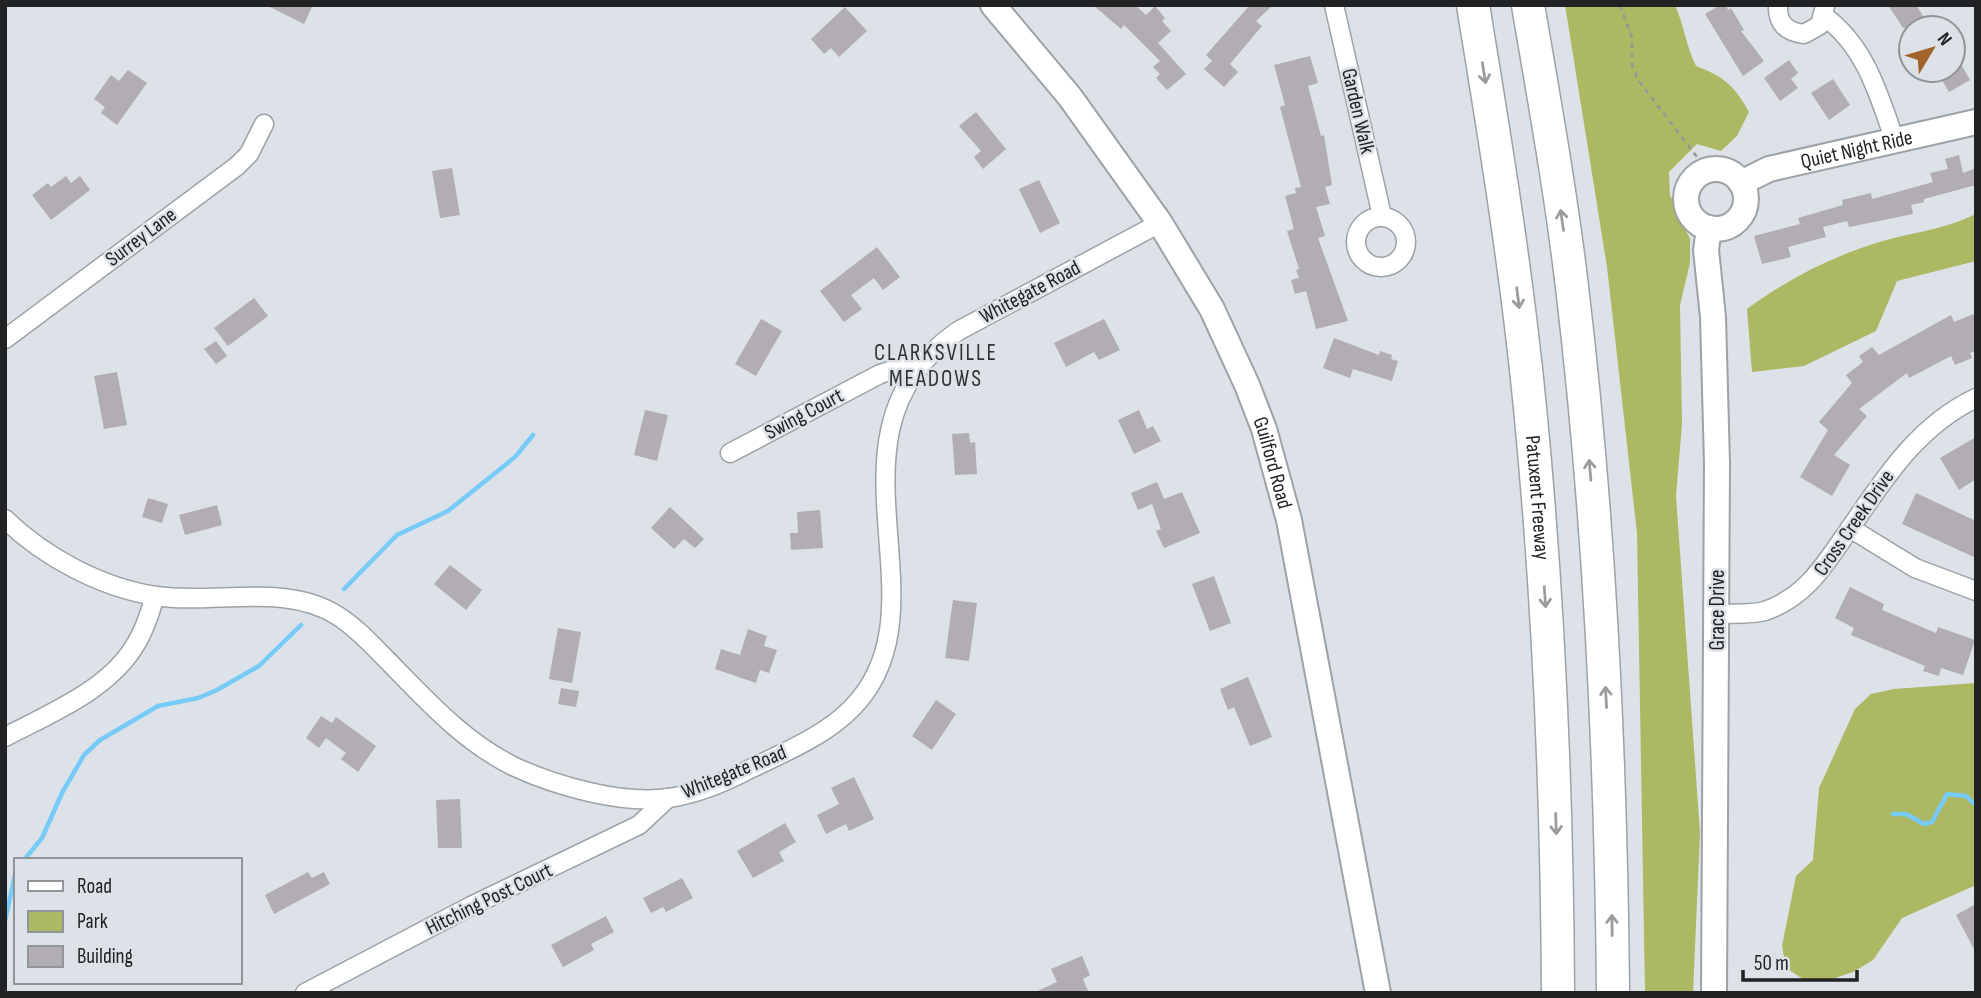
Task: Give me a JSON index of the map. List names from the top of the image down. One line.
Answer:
{"streets":{"highway":["Patuxent Freeway"],"street":["Garden Walk","Quiet Night Ride","Surrey Lane","Whitegate Road","Swing Court","Guilford Road","Cross Creek Drive","Grace Drive","Hitching Post Court"]},"crossings":[["Quiet Night Ride","Grace Drive"],["Whitegate Road","Swing Court"],["Whitegate Road","Guilford Road"],["Whitegate Road","Hitching Post Court"],["Cross Creek Drive","Grace Drive"]],"districts":["CLARKSVILLE MEADOWS"],"legend":["Road","Park","Building"],"scale_bar":"50 m","north":"top right"}
